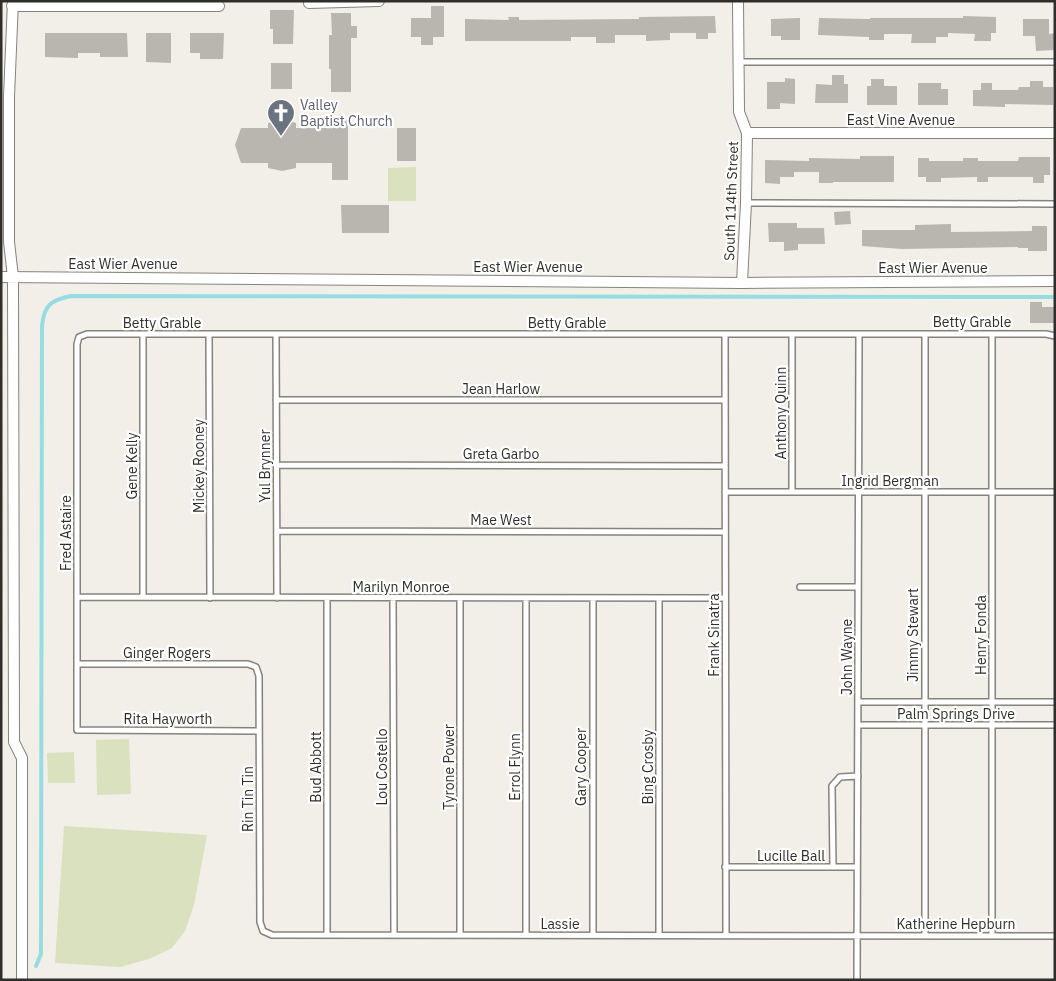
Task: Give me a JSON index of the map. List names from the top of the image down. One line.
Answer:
{"streets":{"street":["East Vine Avenue","South 114th Street","East Wier Avenue"],"lane":["Betty Grable","Jean Harlow","Anthony Quinn","Greta Garbo","Gene Kelly","Mickey Rooney","Yul Brynner","Ingrid Bergman","Mae West","Fred Astaire","Marilyn Monroe","Frank Sinatra","Jimmy Stewart","Henry Fonda","Ginger Rogers","John Wayne","Palm Springs Drive","Rita Hayworth","Bud Abbott","Lou Costello","Tyrone Power","Errol Flynn","Gary Cooper","Bing Crosby","Rin Tin Tin","Lucille Ball","Lassie","Katherine Hepburn"]},"crossings":[["East Vine Avenue","South 114th Street"],["South 114th Street","East Wier Avenue"],["Betty Grable","Anthony Quinn"],["Betty Grable","Gene Kelly"],["Betty Grable","Mickey Rooney"],["Betty Grable","Yul Brynner"],["Betty Grable","Fred Astaire"],["Betty Grable","Frank Sinatra"],["Betty Grable","Jimmy Stewart"],["Betty Grable","Henry Fonda"],["Betty Grable","John Wayne"],["Jean Harlow","Yul Brynner"],["Jean Harlow","Frank Sinatra"],["Anthony Quinn","Ingrid Bergman"],["Greta Garbo","Yul Brynner"],["Greta Garbo","Frank Sinatra"],["Gene Kelly","Marilyn Monroe"],["Mickey Rooney","Marilyn Monroe"],["Yul Brynner","Mae West"],["Yul Brynner","Marilyn Monroe"],["Ingrid Bergman","Frank Sinatra"],["Ingrid Bergman","Jimmy Stewart"],["Ingrid Bergman","Henry Fonda"],["Ingrid Bergman","John Wayne"],["Mae West","Frank Sinatra"],["Fred Astaire","Marilyn Monroe"],["Fred Astaire","Ginger Rogers"],["Fred Astaire","Rita Hayworth"],["Marilyn Monroe","Frank Sinatra"],["Marilyn Monroe","Bud Abbott"],["Marilyn Monroe","Lou Costello"],["Marilyn Monroe","Tyrone Power"],["Marilyn Monroe","Errol Flynn"],["Marilyn Monroe","Gary Cooper"],["Marilyn Monroe","Bing Crosby"],["Frank Sinatra","Lucille Ball"],["Frank Sinatra","Lassie"],["Jimmy Stewart","Palm Springs Drive"],["Jimmy Stewart","Katherine Hepburn"],["Henry Fonda","Palm Springs Drive"],["Henry Fonda","Katherine Hepburn"],["Ginger Rogers","Rin Tin Tin"],["John Wayne","Palm Springs Drive"],["John Wayne","Lucille Ball"],["John Wayne","Lassie"],["John Wayne","Katherine Hepburn"],["Rita Hayworth","Rin Tin Tin"],["Bud Abbott","Lassie"],["Lou Costello","Lassie"],["Tyrone Power","Lassie"],["Errol Flynn","Lassie"],["Gary Cooper","Lassie"],["Bing Crosby","Lassie"],["Rin Tin Tin","Lassie"],["Lassie","Katherine Hepburn"]],"places":{"church":["Valley Baptist Church"]}}
